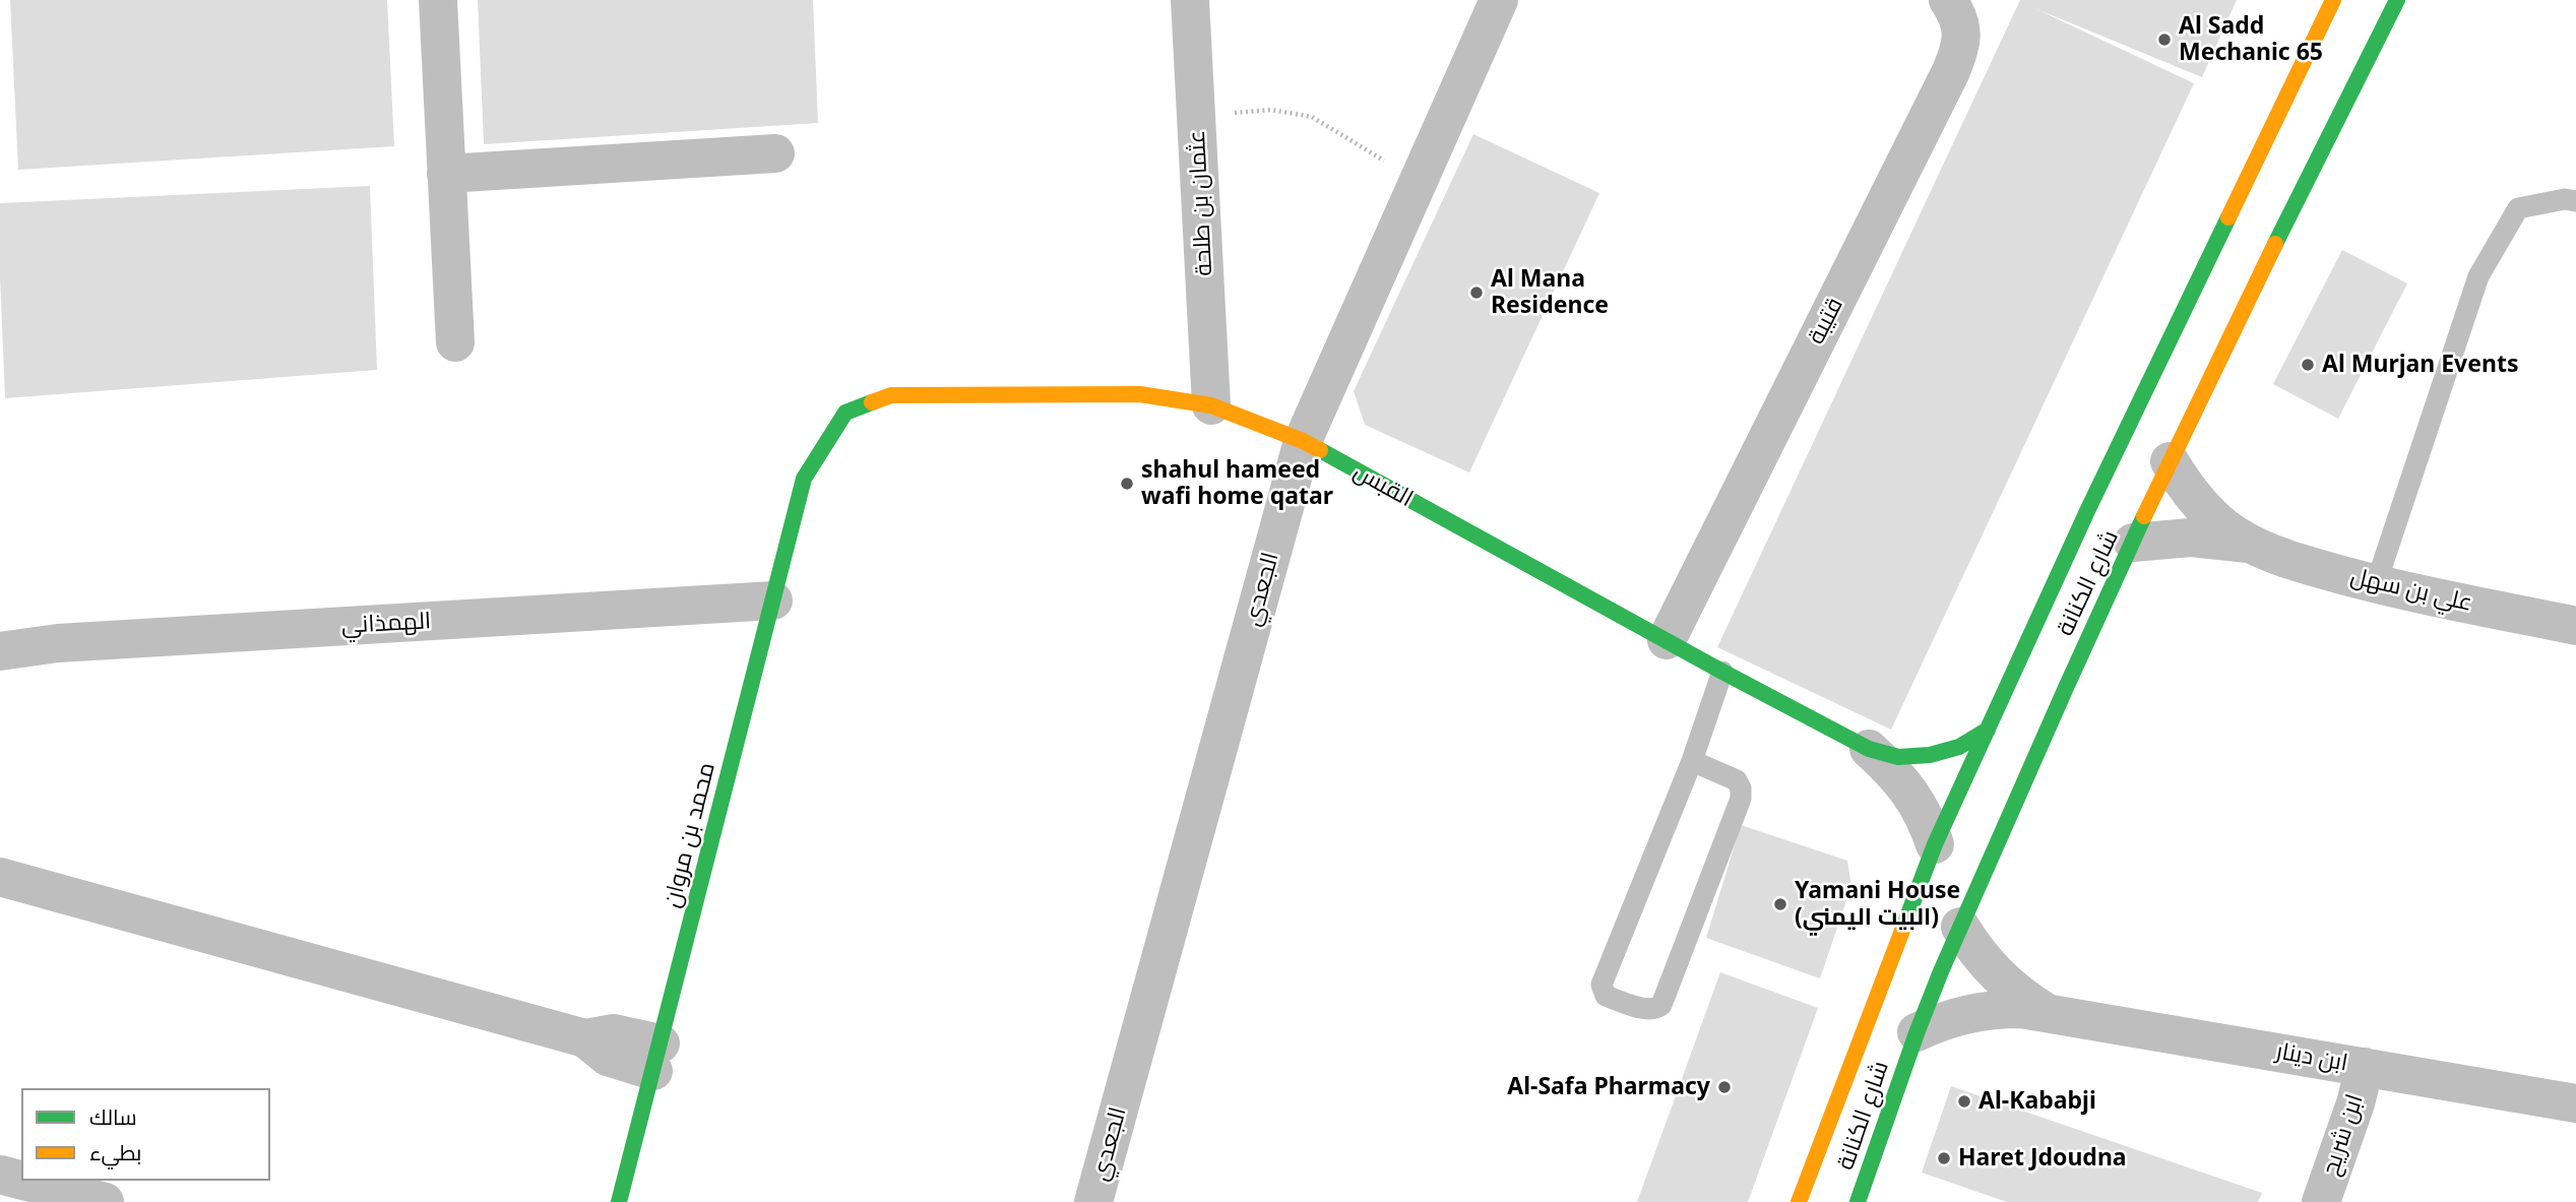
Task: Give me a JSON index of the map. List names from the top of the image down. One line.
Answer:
{"streets":{"street":["عثمان بن طلحة","قتيبة","القبس","شارع الكنانة","الجعدي","علي بن سهل","الهمذاني","محمد بن مروان","ابن دينار","ابن شريح"]},"crossings":[["عثمان بن طلحة","القبس"],["قتيبة","القبس"],["القبس","شارع الكنانة"],["القبس","الجعدي"],["القبس","محمد بن مروان"],["شارع الكنانة","علي بن سهل"],["شارع الكنانة","ابن دينار"],["الهمذاني","محمد بن مروان"],["ابن دينار","ابن شريح"]],"places":["Al Sadd Mechanic 65","Al Mana Residence","Al Murjan Events","shahul hameed wafi home qatar","Yamani House (البيت اليمني)","Al-Safa Pharmacy","Al-Kababji","Haret Jdoudna"],"legend":["سالك","بطيء"]}
